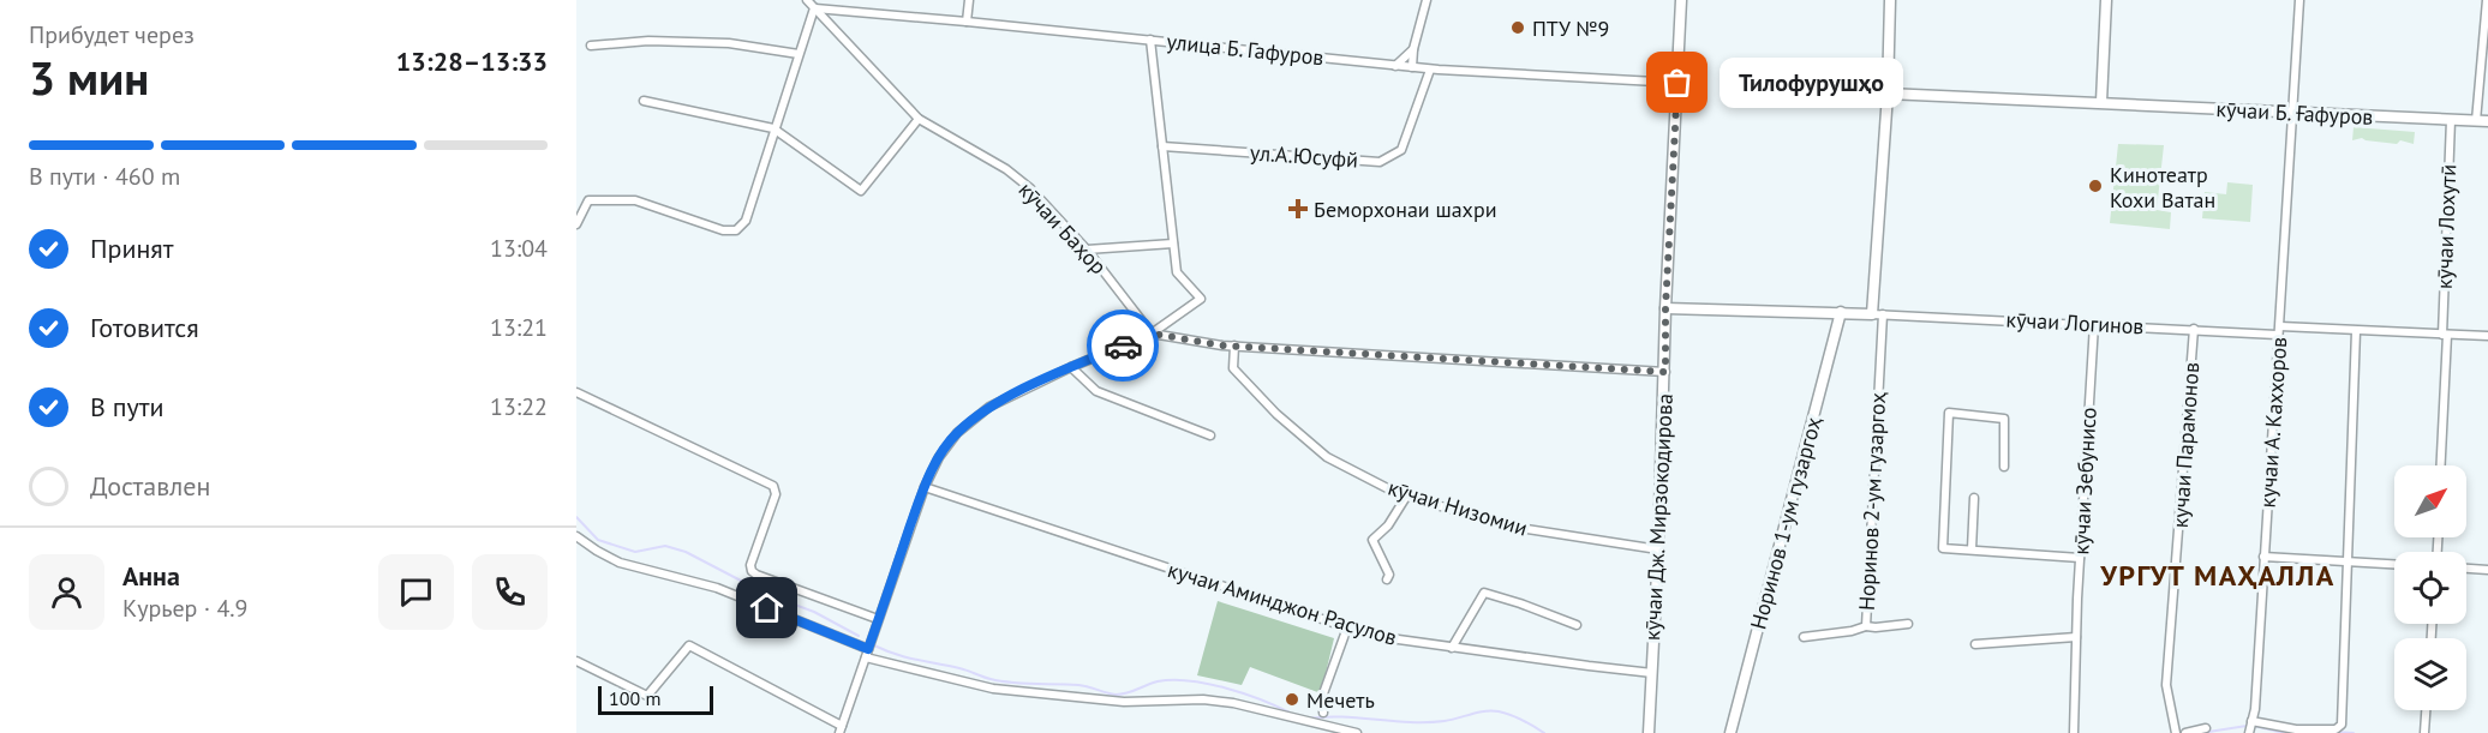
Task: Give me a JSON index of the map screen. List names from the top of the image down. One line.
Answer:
{"streets":{"street":["улица Б. Гафуров","кӯчаи Б. Ғафуров","ул.А.Юсуфй","кӯчаи Лохутӣ","кӯчаи Баҳор","кӯчаи Логинов","кучаи А. Каххоров","кучаи Парамонов","кӯчаи Зебунисо","Норинов 2-ум гузаргоҳ","кӯчаи Низомии","кӯчаи Дж. Мирзокодирова","Норинов 1-ум гузаргоҳ","кучаи Аминджон Расулов"]},"crossings":[["улица Б. Гафуров","ул.А.Юсуфй"],["улица Б. Гафуров","кӯчаи Баҳор"],["улица Б. Гафуров","кӯчаи Дж. Мирзокодирова"],["кӯчаи Б. Ғафуров","кӯчаи Лохутӣ"],["кӯчаи Б. Ғафуров","кучаи А. Каххоров"],["кӯчаи Лохутӣ","кӯчаи Логинов"],["кӯчаи Логинов","кучаи А. Каххоров"],["кӯчаи Логинов","кучаи Парамонов"],["кӯчаи Логинов","кӯчаи Зебунисо"],["кӯчаи Логинов","Норинов 2-ум гузаргоҳ"],["кӯчаи Низомии","кӯчаи Дж. Мирзокодирова"],["кӯчаи Дж. Мирзокодирова","кучаи Аминджон Расулов"]],"districts":["УРГУТ МАҲАЛЛА"],"places":{"other":["ПТУ №9","Тилофурушҳо","Кинотеатр Кохи Ватан","Мечеть"],"health":["Беморхонаи шахри"]},"scale_bar":"100 m","north":"top right","page":{"heading":["3 мин","Прибудет через","13:28–13:33"],"panel":["Анна","Курьер · 4.9"],"bubble":"Тилофурушҳо","bar":"В пути · 460 m","list":[["Принят","13:04"],["Готовится","13:21"],["В пути","13:22"],"Доставлен"],"scale":"100 m"}}
